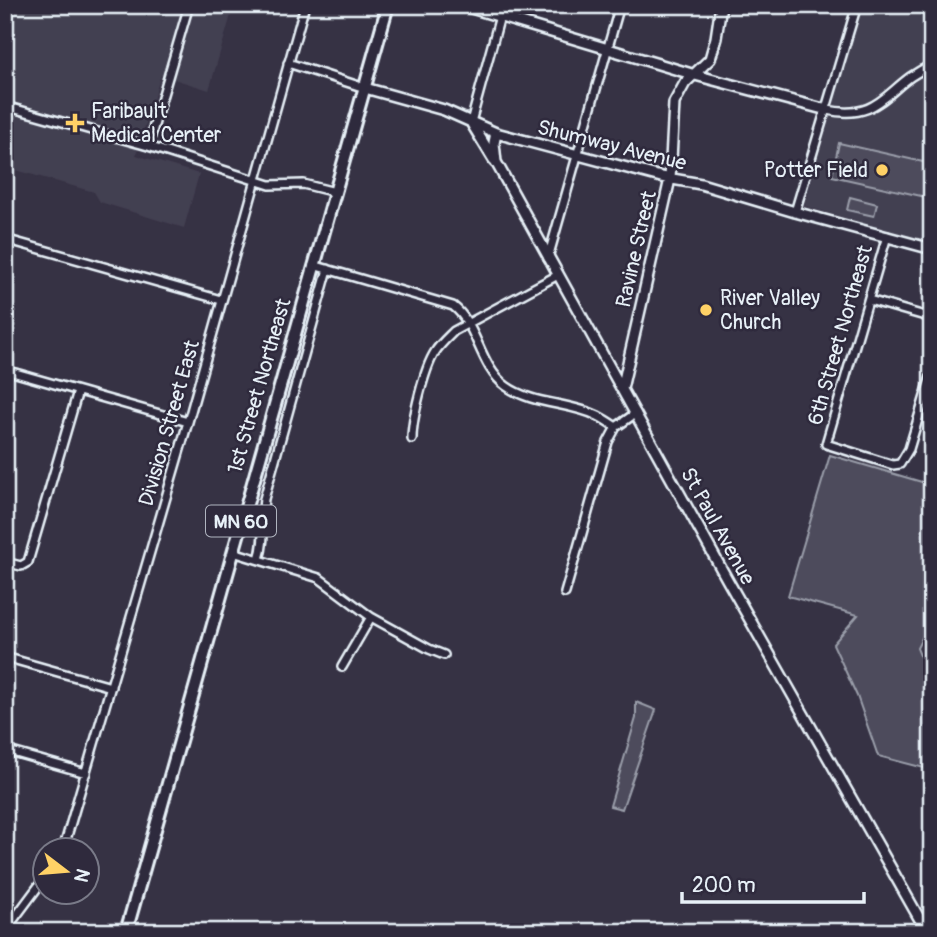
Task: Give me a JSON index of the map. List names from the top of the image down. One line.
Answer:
{"streets":{"main road":["1st Street Northeast","MN 60"],"street":["Shumway Avenue","Ravine Street","6th Street Northeast","Division Street East","St Paul Avenue"]},"crossings":[["Shumway Avenue","Ravine Street"],["Shumway Avenue","6th Street Northeast"],["Shumway Avenue","1st Street Northeast"],["Shumway Avenue","Division Street East"],["Shumway Avenue","St Paul Avenue"],["Ravine Street","St Paul Avenue"]],"places":{"health":["Faribault Medical Center"],"other":["Potter Field","River Valley Church"]},"scale_bar":"200 m","north":"right"}
